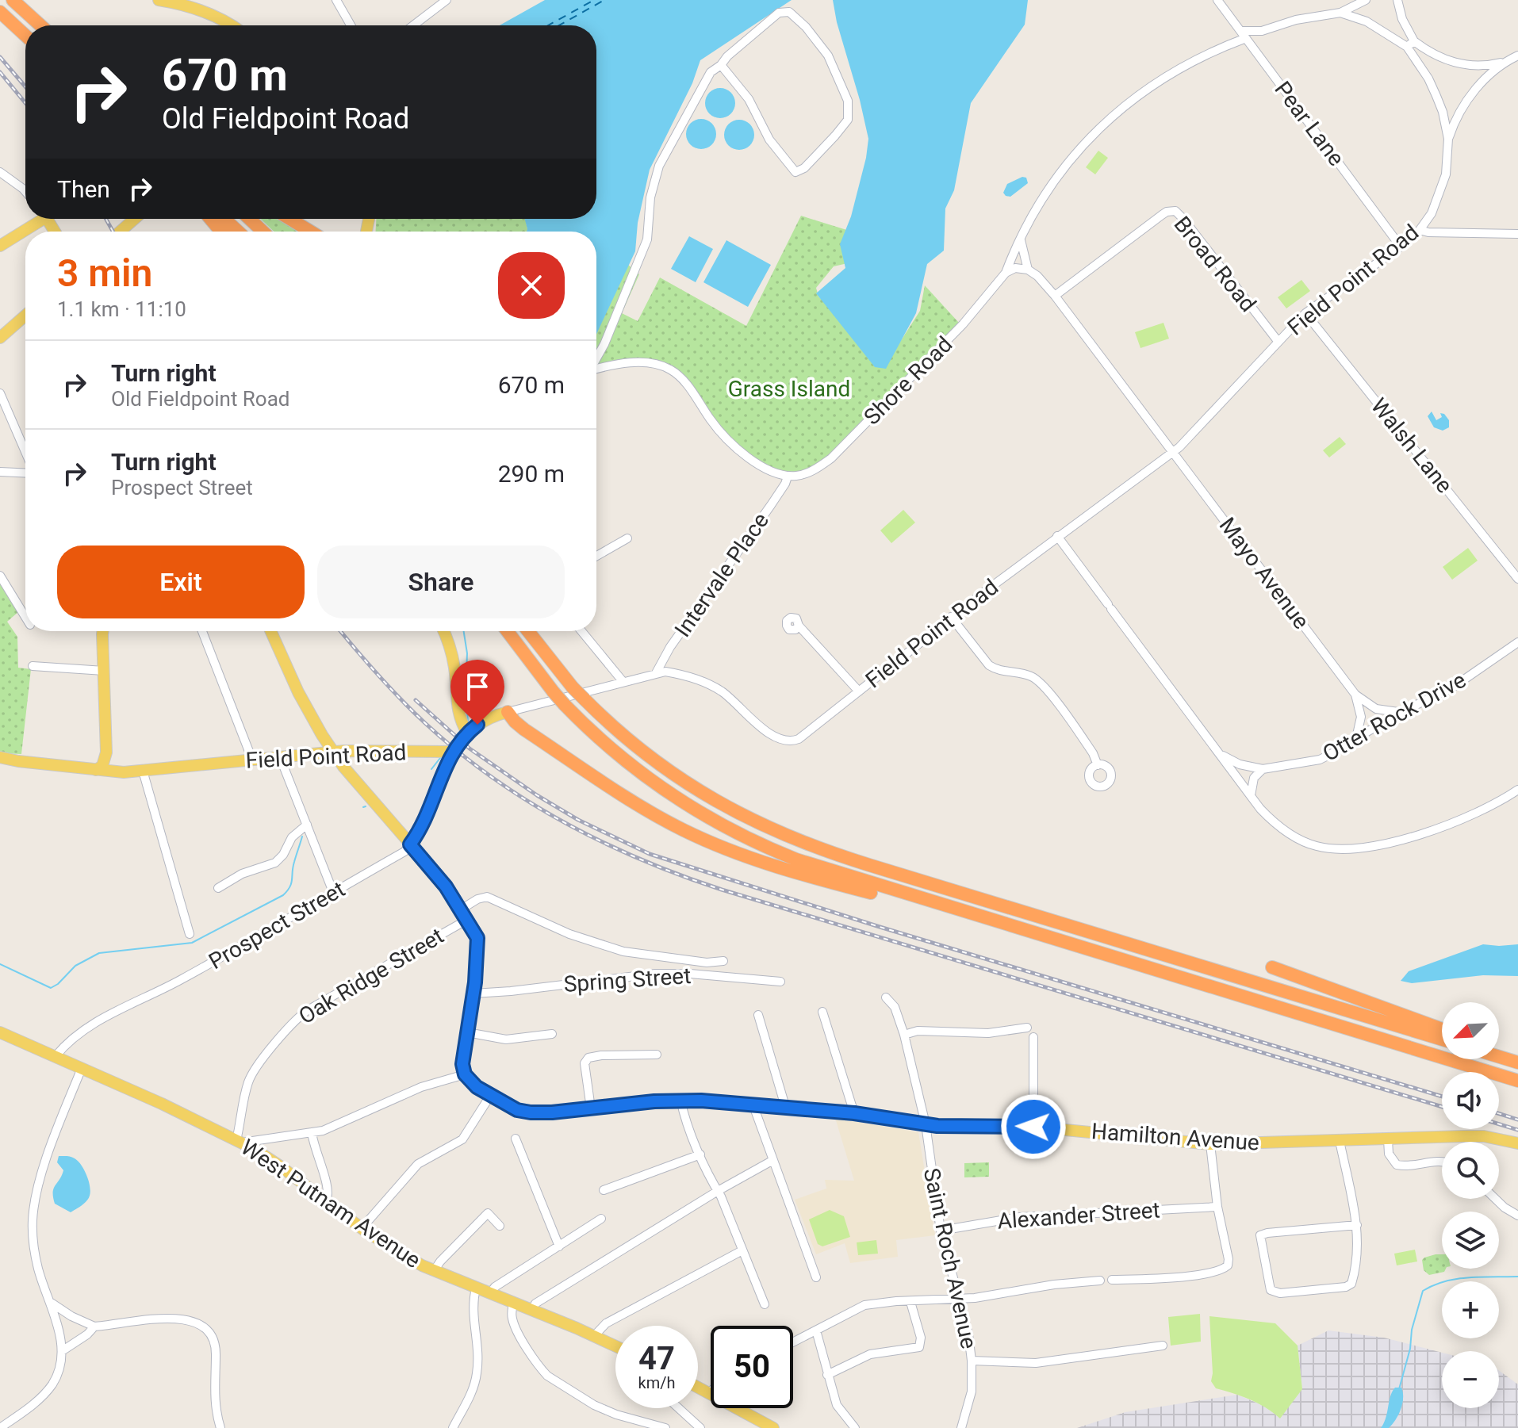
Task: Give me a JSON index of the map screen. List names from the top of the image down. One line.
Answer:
{"streets":{"main road":["Field Point Road","Hamilton Avenue","West Putnam Avenue"],"street":["Pear Lane","Broad Road","Shore Road","Walsh Lane","Mayo Avenue","Intervale Place","Otter Rock Drive","Prospect Street","Oak Ridge Street","Spring Street","Alexander Street","Saint Roch Avenue"]},"crossings":[["Pear Lane","Field Point Road"],["Broad Road","Field Point Road"],["Field Point Road","Shore Road"],["Field Point Road","Walsh Lane"],["Field Point Road","Mayo Avenue"],["Field Point Road","Intervale Place"],["Field Point Road","Prospect Street"],["Shore Road","Intervale Place"],["Mayo Avenue","Otter Rock Drive"],["Prospect Street","West Putnam Avenue"],["Oak Ridge Street","West Putnam Avenue"],["Hamilton Avenue","Saint Roch Avenue"],["Alexander Street","Saint Roch Avenue"]],"parks":["Grass Island"],"north":"bottom left","page":{"turn":["670 m","Old Fieldpoint Road"],"then":"Then","heading":["3 min","1.1 km · 11:10"],"list":[{"name":"Turn right","note":"Old Fieldpoint Road","value":"670 m"},{"name":"Turn right","note":"Prospect Street","value":"290 m"}],"buttons":["Exit","Share"],"map_buttons":["+","−"],"speed":"47 km/h","limit":"50"}}
